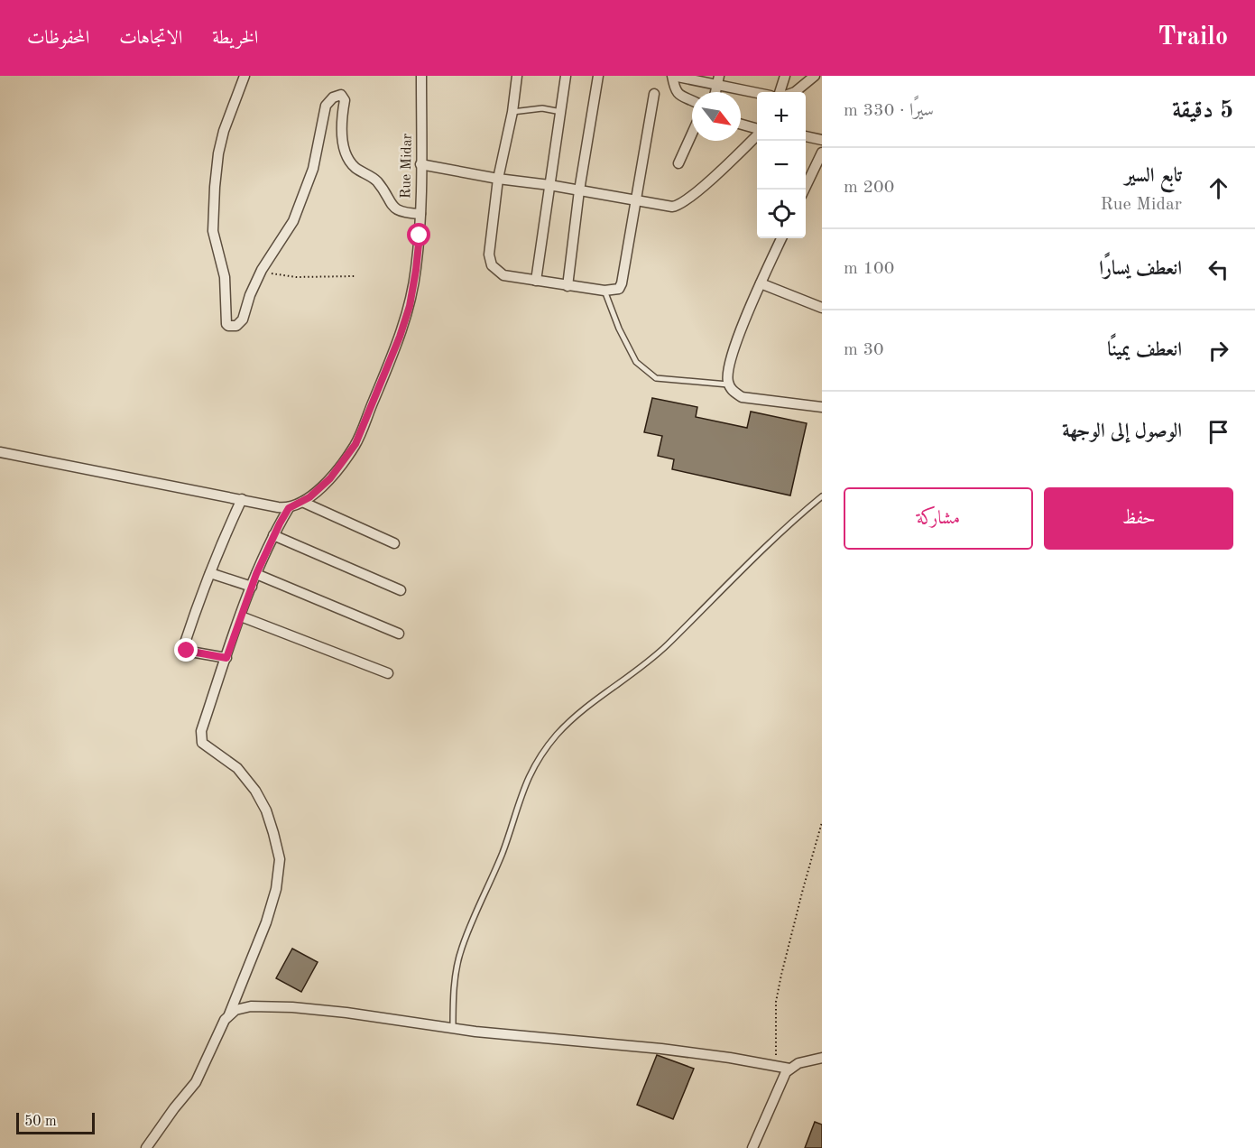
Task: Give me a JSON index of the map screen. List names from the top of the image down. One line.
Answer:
{"streets":{"street":["Rue Midar"]},"scale_bar":"50 m","north":"bottom right","page":{"header":"Trailo","nav":["الخريطة","الاتجاهات","المحفوظات"],"heading":["5 دقيقة","سيرًا · 330 m"],"map_buttons":["+","−"],"list":[["تابع السير","Rue Midar","200 m"],["انعطف يسارًا","100 m"],["انعطف يمينًا","30 m"],"الوصول إلى الوجهة"],"buttons":["حفظ","مشاركة"],"scale":"50 m"}}
